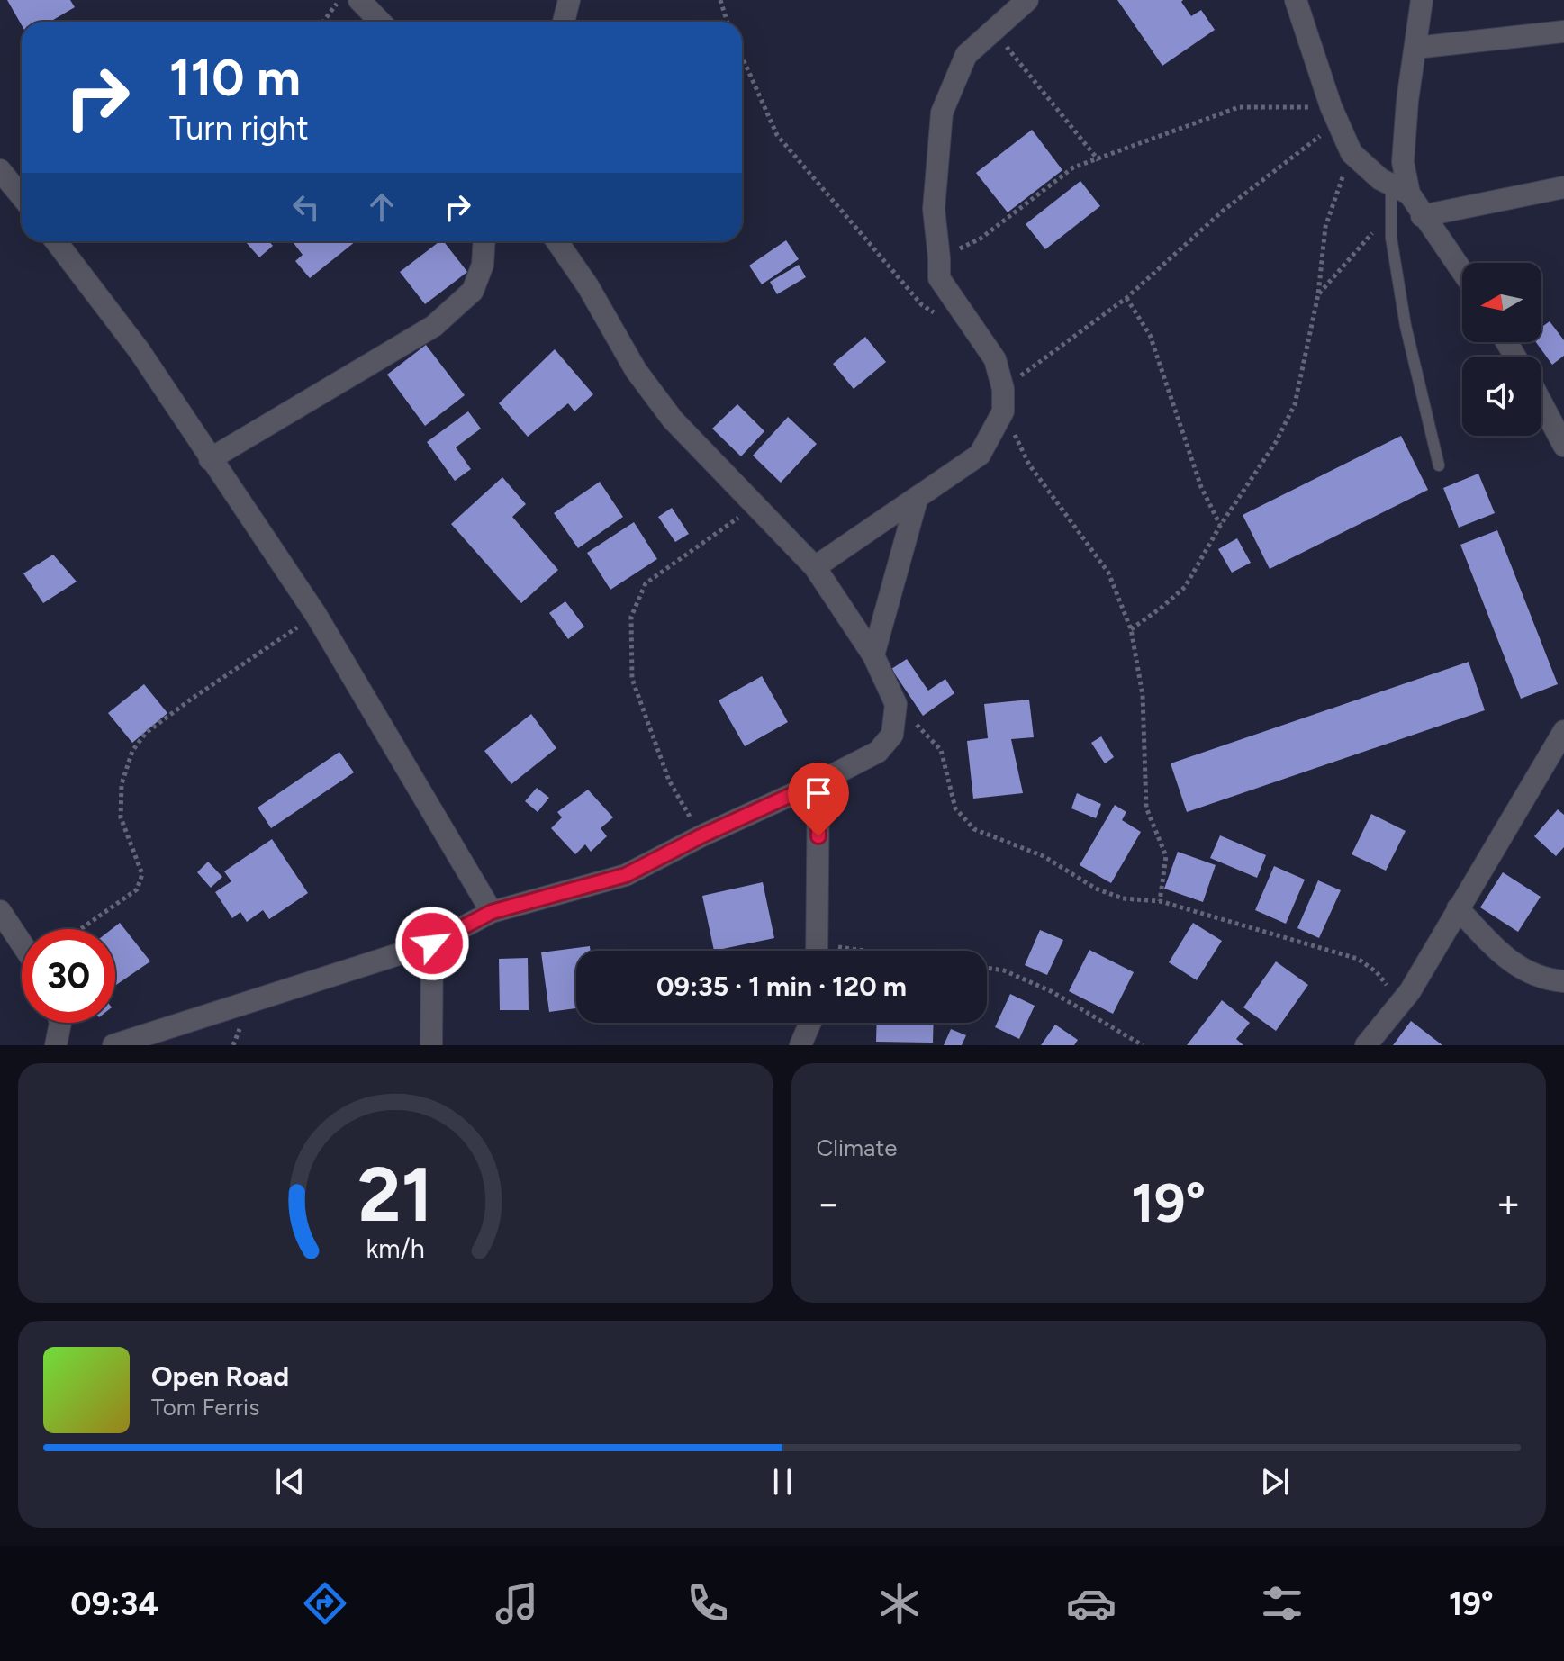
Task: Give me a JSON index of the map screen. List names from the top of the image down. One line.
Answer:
{"north":"left","page":{"turn":["110 m","Turn right"],"limit":"30","trip":"09:35 · 1 min · 120 m","tile":"Climate","heat":["−","19°","+"],"song":["Open Road","Tom Ferris"],"tabs":["09:34","19°"],"gauge":["21","km/h"]}}
